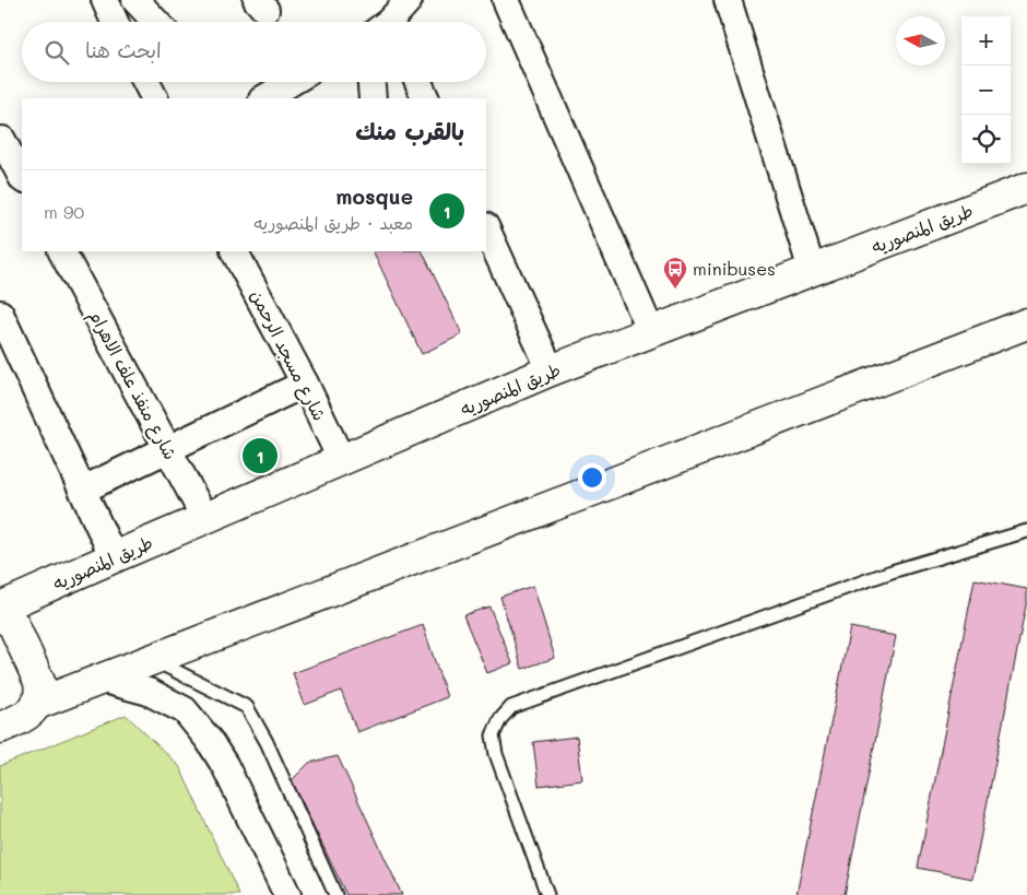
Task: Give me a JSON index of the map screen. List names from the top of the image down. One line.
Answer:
{"streets":{"main road":["طريق المنصوريه"],"street":["شارع مسجد الرحمن","شارع منفذ علف الاهرام"]},"crossings":[["طريق المنصوريه","شارع مسجد الرحمن"],["طريق المنصوريه","شارع منفذ علف الاهرام"]],"places":{"bus stop":["minibuses"]},"north":"left","page":{"map_buttons":["+","−"],"search":"ابحث هنا","heading":"بالقرب منك","list":[{"mark":"1","name":"mosque","note":"معبد · طريق المنصوريه","value":"90 m"}],"pins":"1"}}
